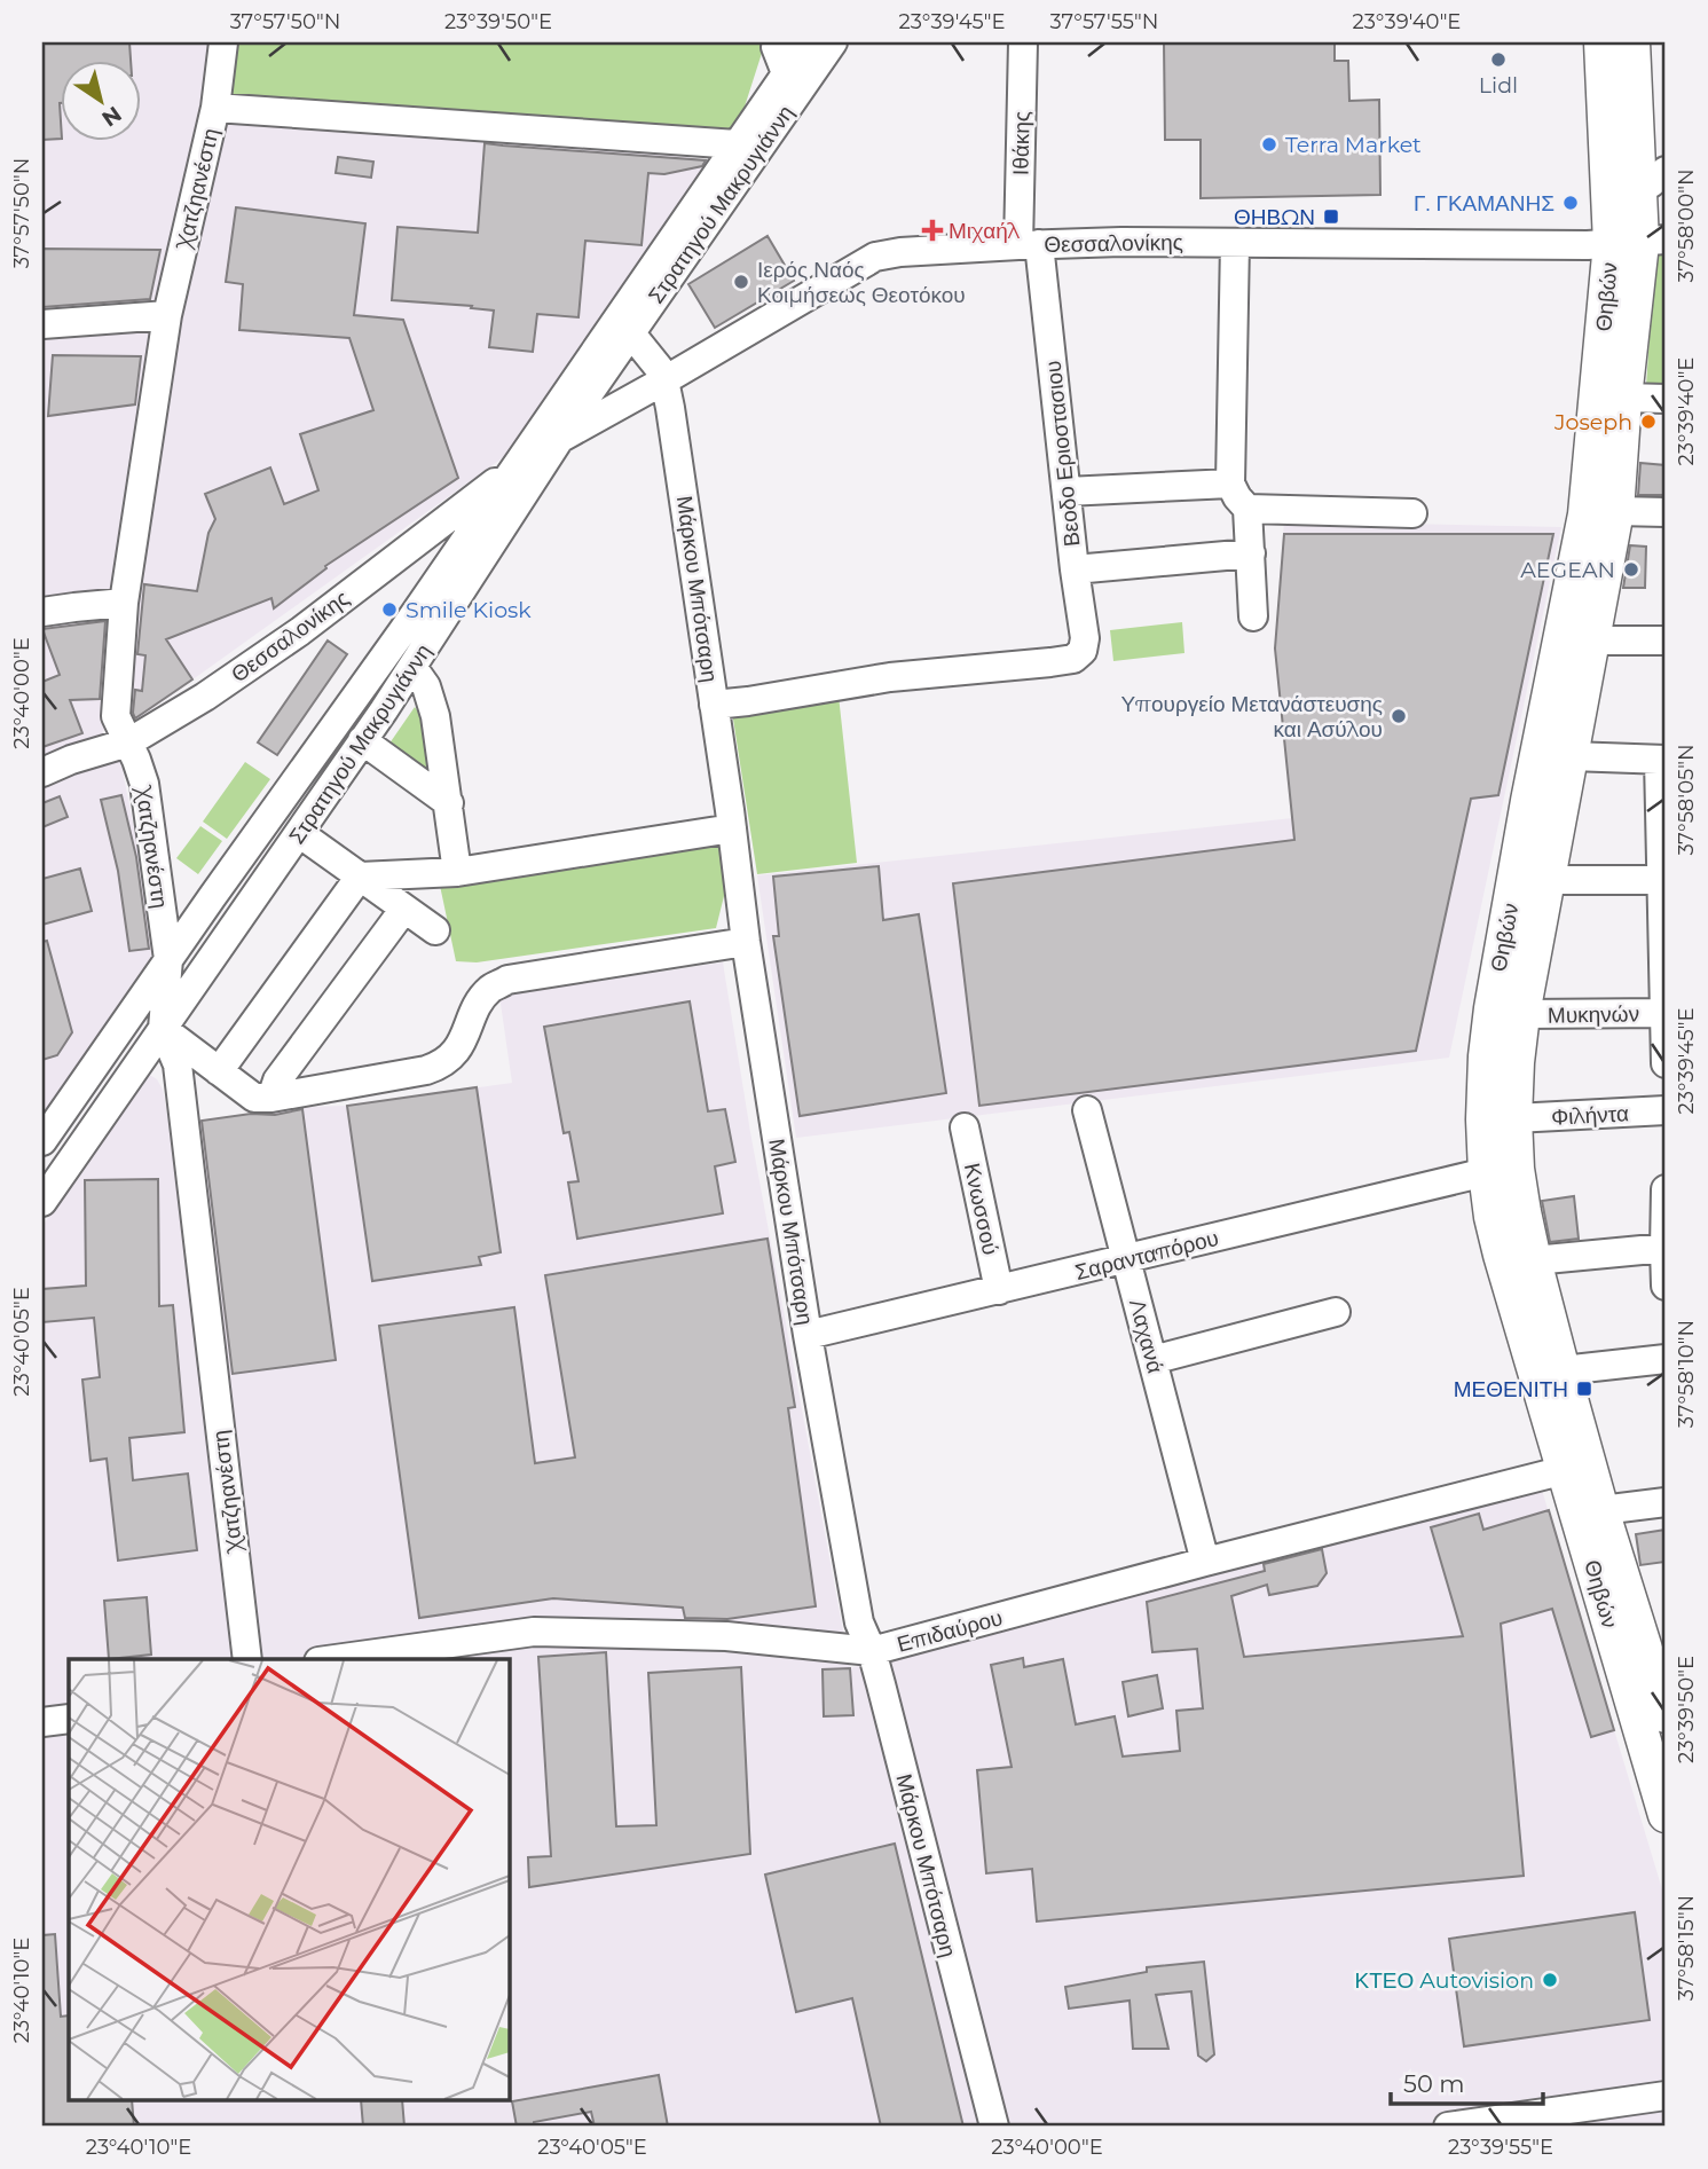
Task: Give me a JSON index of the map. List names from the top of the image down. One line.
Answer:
{"streets":{"main road":["Θηβών"],"street":["Ιθάκης","Χατζηανέστη","Στρατηγού Μακρυγιάννη","Θεσσαλονίκης","Βεοδο Εριοστασιου","Μάρκου Μπότσαρη","Μυκηνών","Φιλήντα","Κνωσσού","Σαρανταπόρου","Λαχανά","Επιδαύρου"]},"crossings":[["Ιθάκης","Θεσσαλονίκης"],["Ιθάκης","Βεοδο Εριοστασιου"],["Χατζηανέστη","Στρατηγού Μακρυγιάννη"],["Χατζηανέστη","Θεσσαλονίκης"],["Στρατηγού Μακρυγιάννη","Θεσσαλονίκης"],["Στρατηγού Μακρυγιάννη","Μάρκου Μπότσαρη"],["Θεσσαλονίκης","Θηβών"],["Θεσσαλονίκης","Βεοδο Εριοστασιου"],["Θεσσαλονίκης","Μάρκου Μπότσαρη"],["Θηβών","Μυκηνών"],["Θηβών","Φιλήντα"],["Θηβών","Σαρανταπόρου"],["Θηβών","Επιδαύρου"],["Βεοδο Εριοστασιου","Μάρκου Μπότσαρη"],["Μάρκου Μπότσαρη","Σαρανταπόρου"],["Μάρκου Μπότσαρη","Επιδαύρου"],["Κνωσσού","Σαρανταπόρου"],["Σαρανταπόρου","Λαχανά"],["Λαχανά","Επιδαύρου"]],"places":{"other":["Lidl","Terra Market","Γ. ΓΚΑΜΑΝΗΣ","Ιερός Ναός Κοιμήσεως Θεοτόκου","Joseph","AEGEAN","Smile Kiosk","Υπουργείο Μετανάστευσης και Ασύλου","ΚΤΕΟ Autovision"],"transit":["ΘΗΒΩΝ","ΜΕΘΕΝΙΤΗ"],"health":["Μιχαήλ"]},"scale_bar":"50 m","north":"bottom right","coordinates":["37°57'50\"N","23°39'50\"E","23°39'45\"E","37°57'55\"N","23°39'40\"E","37°58'00\"N","23°40'00\"E","37°58'05\"N","23°40'05\"E","37°58'10\"N","37°58'15\"N","23°40'10\"E","23°39'55\"E"]}
